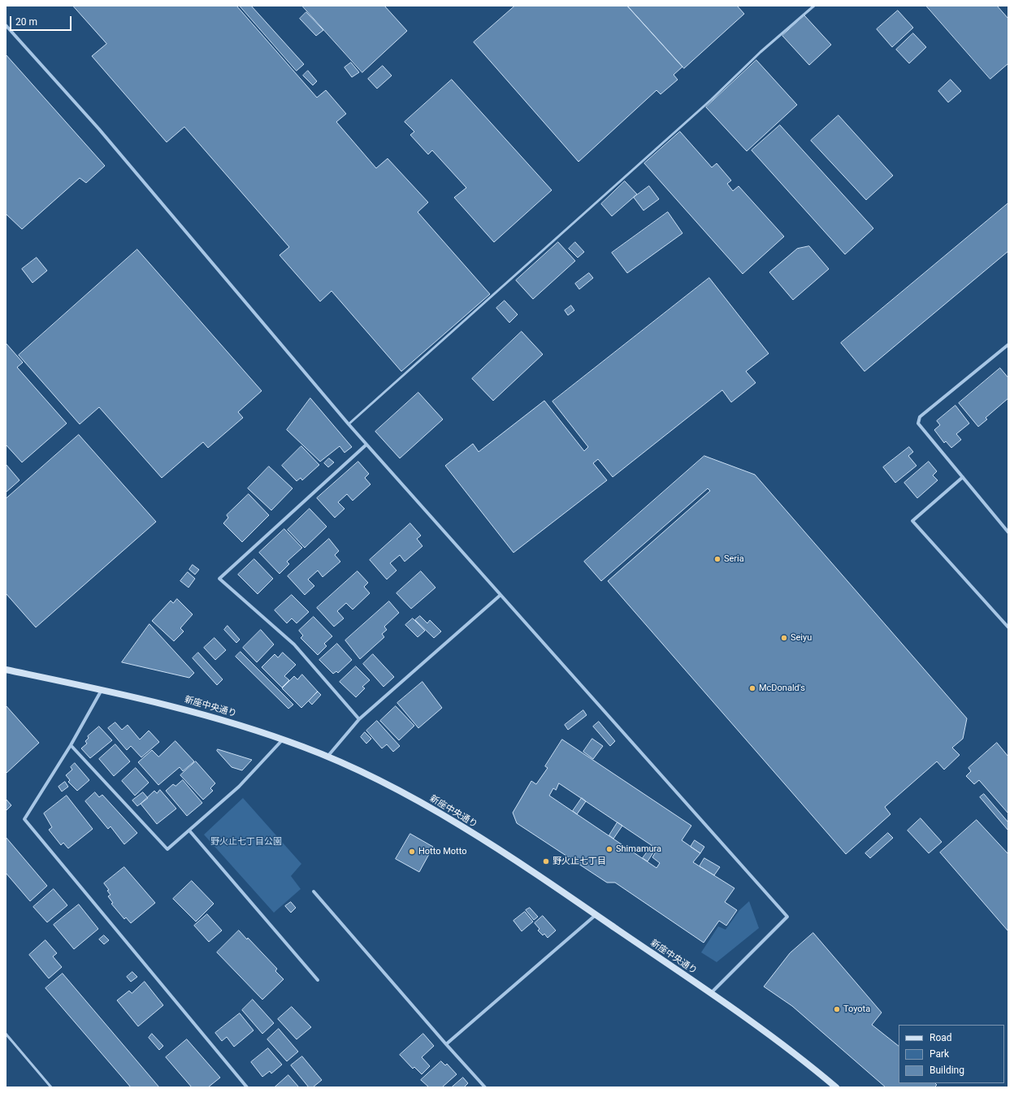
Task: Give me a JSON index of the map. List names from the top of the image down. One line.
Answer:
{"streets":{"street":["新座中央通り"]},"parks":["野火止七丁目公園"],"places":["Seria","Seiyu","McDonald's","Shimamura","Hotto Motto","野火止七丁目","Toyota"],"legend":["Road","Park","Building"],"scale_bar":"20 m"}
